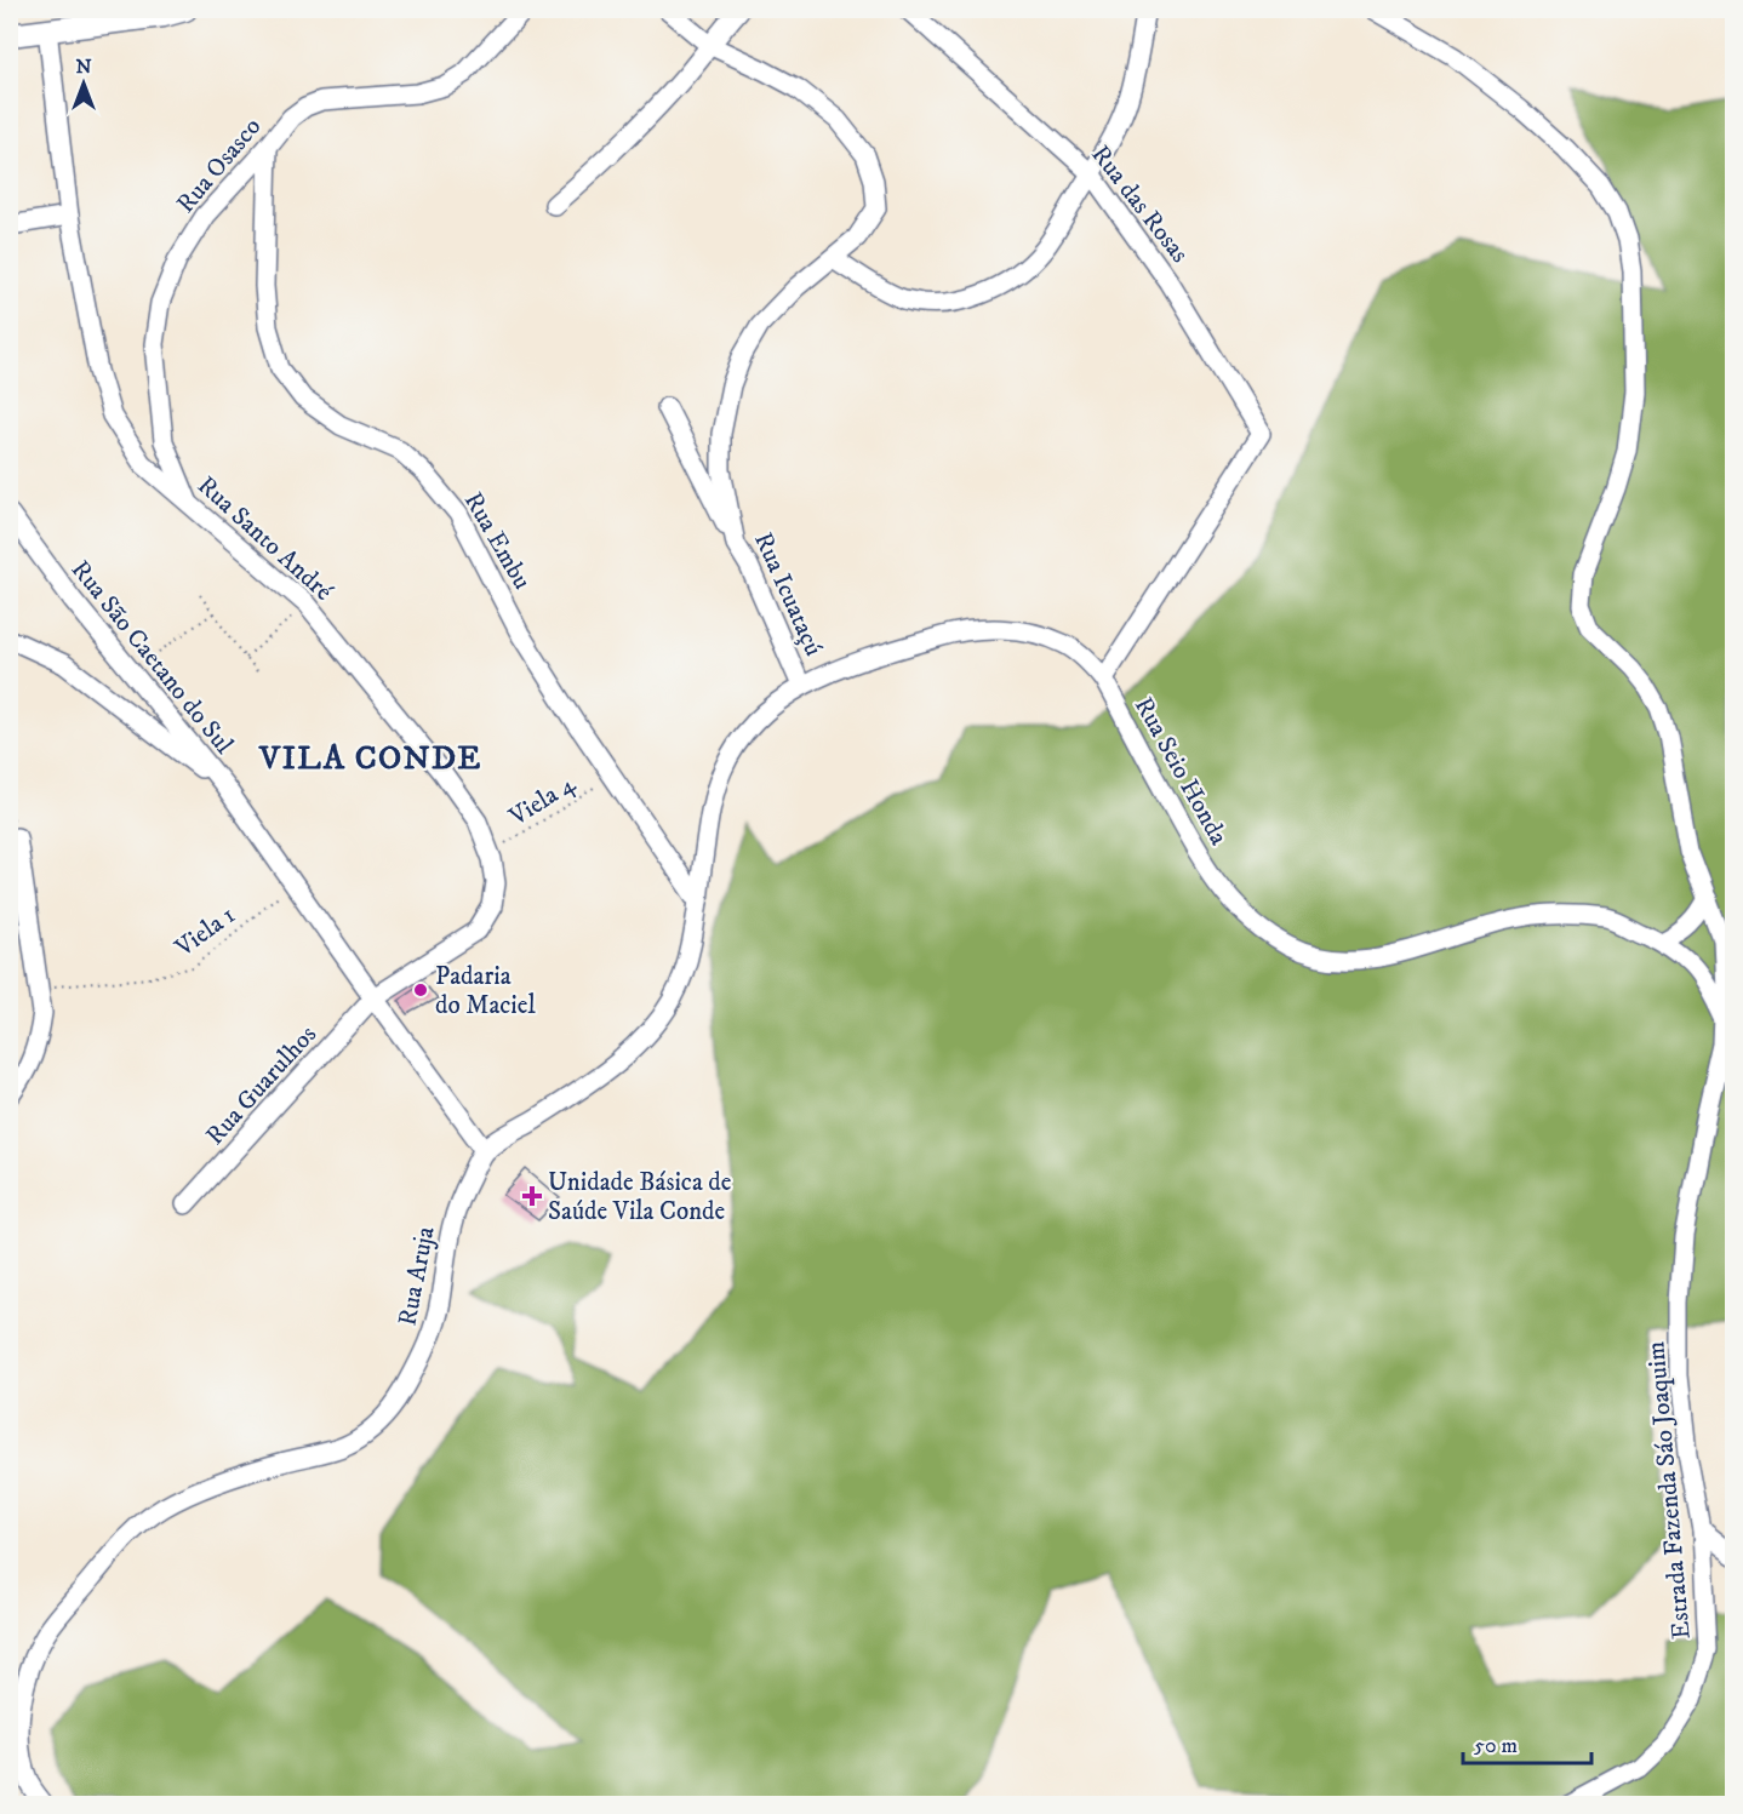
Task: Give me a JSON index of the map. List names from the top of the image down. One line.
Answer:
{"streets":{"street":["Rua Osasco","Rua das Rosas","Rua Santo André","Rua Embu","Rua Icuataçú","Rua São Caetano do Sul","Rua Seio Honda","Rua Guarulhos","Rua Aruja","Estrada Fazenda Sáo Joaquim"],"path":["Viela 4","Viela 1"]},"crossings":[["Rua Osasco","Rua Santo André"],["Rua Osasco","Rua Embu"],["Rua das Rosas","Rua Seio Honda"],["Rua Santo André","Rua São Caetano do Sul"],["Rua Santo André","Viela 4"],["Rua Santo André","Rua Guarulhos"],["Rua Embu","Rua Seio Honda"],["Rua Embu","Viela 4"],["Rua Icuataçú","Rua Seio Honda"],["Rua São Caetano do Sul","Viela 1"],["Rua São Caetano do Sul","Rua Guarulhos"],["Rua São Caetano do Sul","Rua Aruja"],["Rua Seio Honda","Estrada Fazenda Sáo Joaquim"]],"districts":["VILA CONDE"],"places":{"other":["Padaria do Maciel"],"health":["Unidade Básica de Saúde Vila Conde"]},"scale_bar":"50 m","north":"top"}
